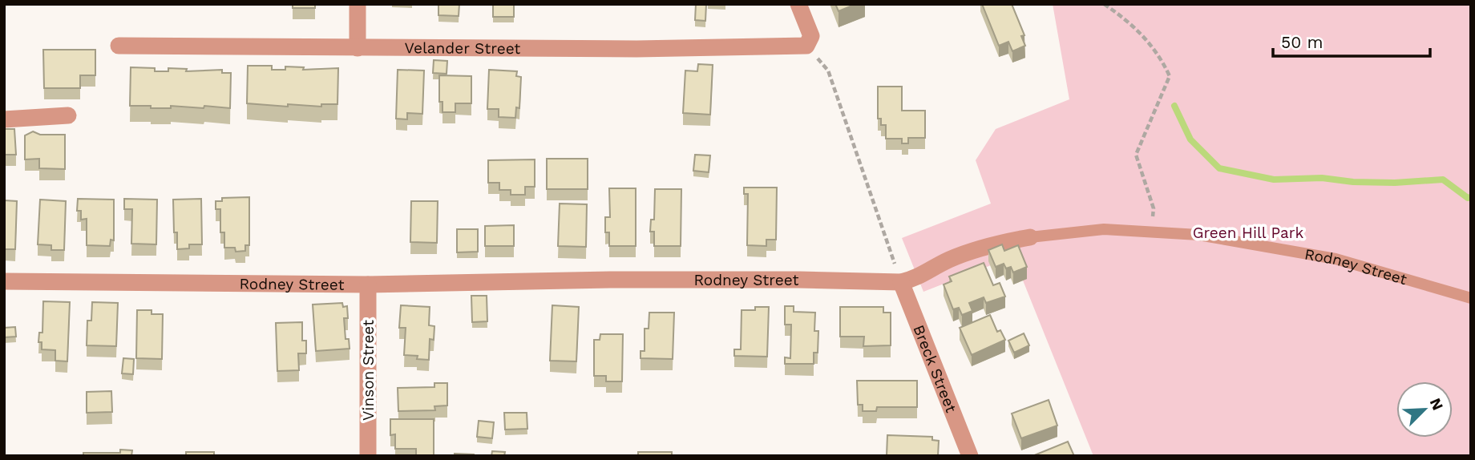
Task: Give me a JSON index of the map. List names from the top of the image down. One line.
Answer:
{"streets":{"street":["Velander Street","Rodney Street","Breck Street","Vinson Street"]},"crossings":[["Rodney Street","Breck Street"],["Rodney Street","Vinson Street"]],"parks":["Green Hill Park"],"scale_bar":"50 m","north":"top right"}
